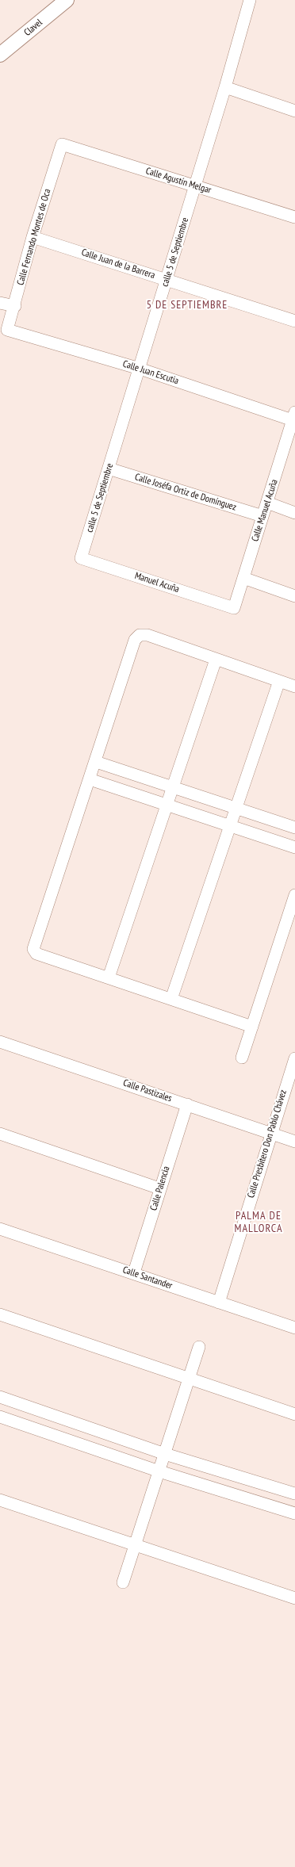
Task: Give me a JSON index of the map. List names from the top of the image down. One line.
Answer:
{"streets":{"street":["Clavel","Calle Agustín Melgar","Calle Fernando Montes de Oca","calle 5 de Septiembre","Calle Juan de la Barrera","Calle Juan Escutia","Calle Joséfa Ortiz de Domínguez","Calle Manuel Acuña","Manuel Acuña","Calle Pastizales","Calle Presbítero Don Pablo Chávez","Calle Palencia","Calle Santander"]},"crossings":[["Calle Agustín Melgar","Calle Fernando Montes de Oca"],["Calle Agustín Melgar","calle 5 de Septiembre"],["Calle Fernando Montes de Oca","Calle Juan de la Barrera"],["Calle Fernando Montes de Oca","Calle Juan Escutia"],["calle 5 de Septiembre","Calle Juan de la Barrera"],["calle 5 de Septiembre","Calle Juan Escutia"],["calle 5 de Septiembre","Calle Joséfa Ortiz de Domínguez"],["calle 5 de Septiembre","Manuel Acuña"],["Calle Juan Escutia","Calle Manuel Acuña"],["Calle Joséfa Ortiz de Domínguez","Calle Manuel Acuña"],["Calle Manuel Acuña","Manuel Acuña"],["Calle Pastizales","Calle Presbítero Don Pablo Chávez"],["Calle Pastizales","Calle Palencia"],["Calle Presbítero Don Pablo Chávez","Calle Santander"],["Calle Palencia","Calle Santander"]],"districts":["5 DE SEPTIEMBRE","PALMA DE MALLORCA"]}
